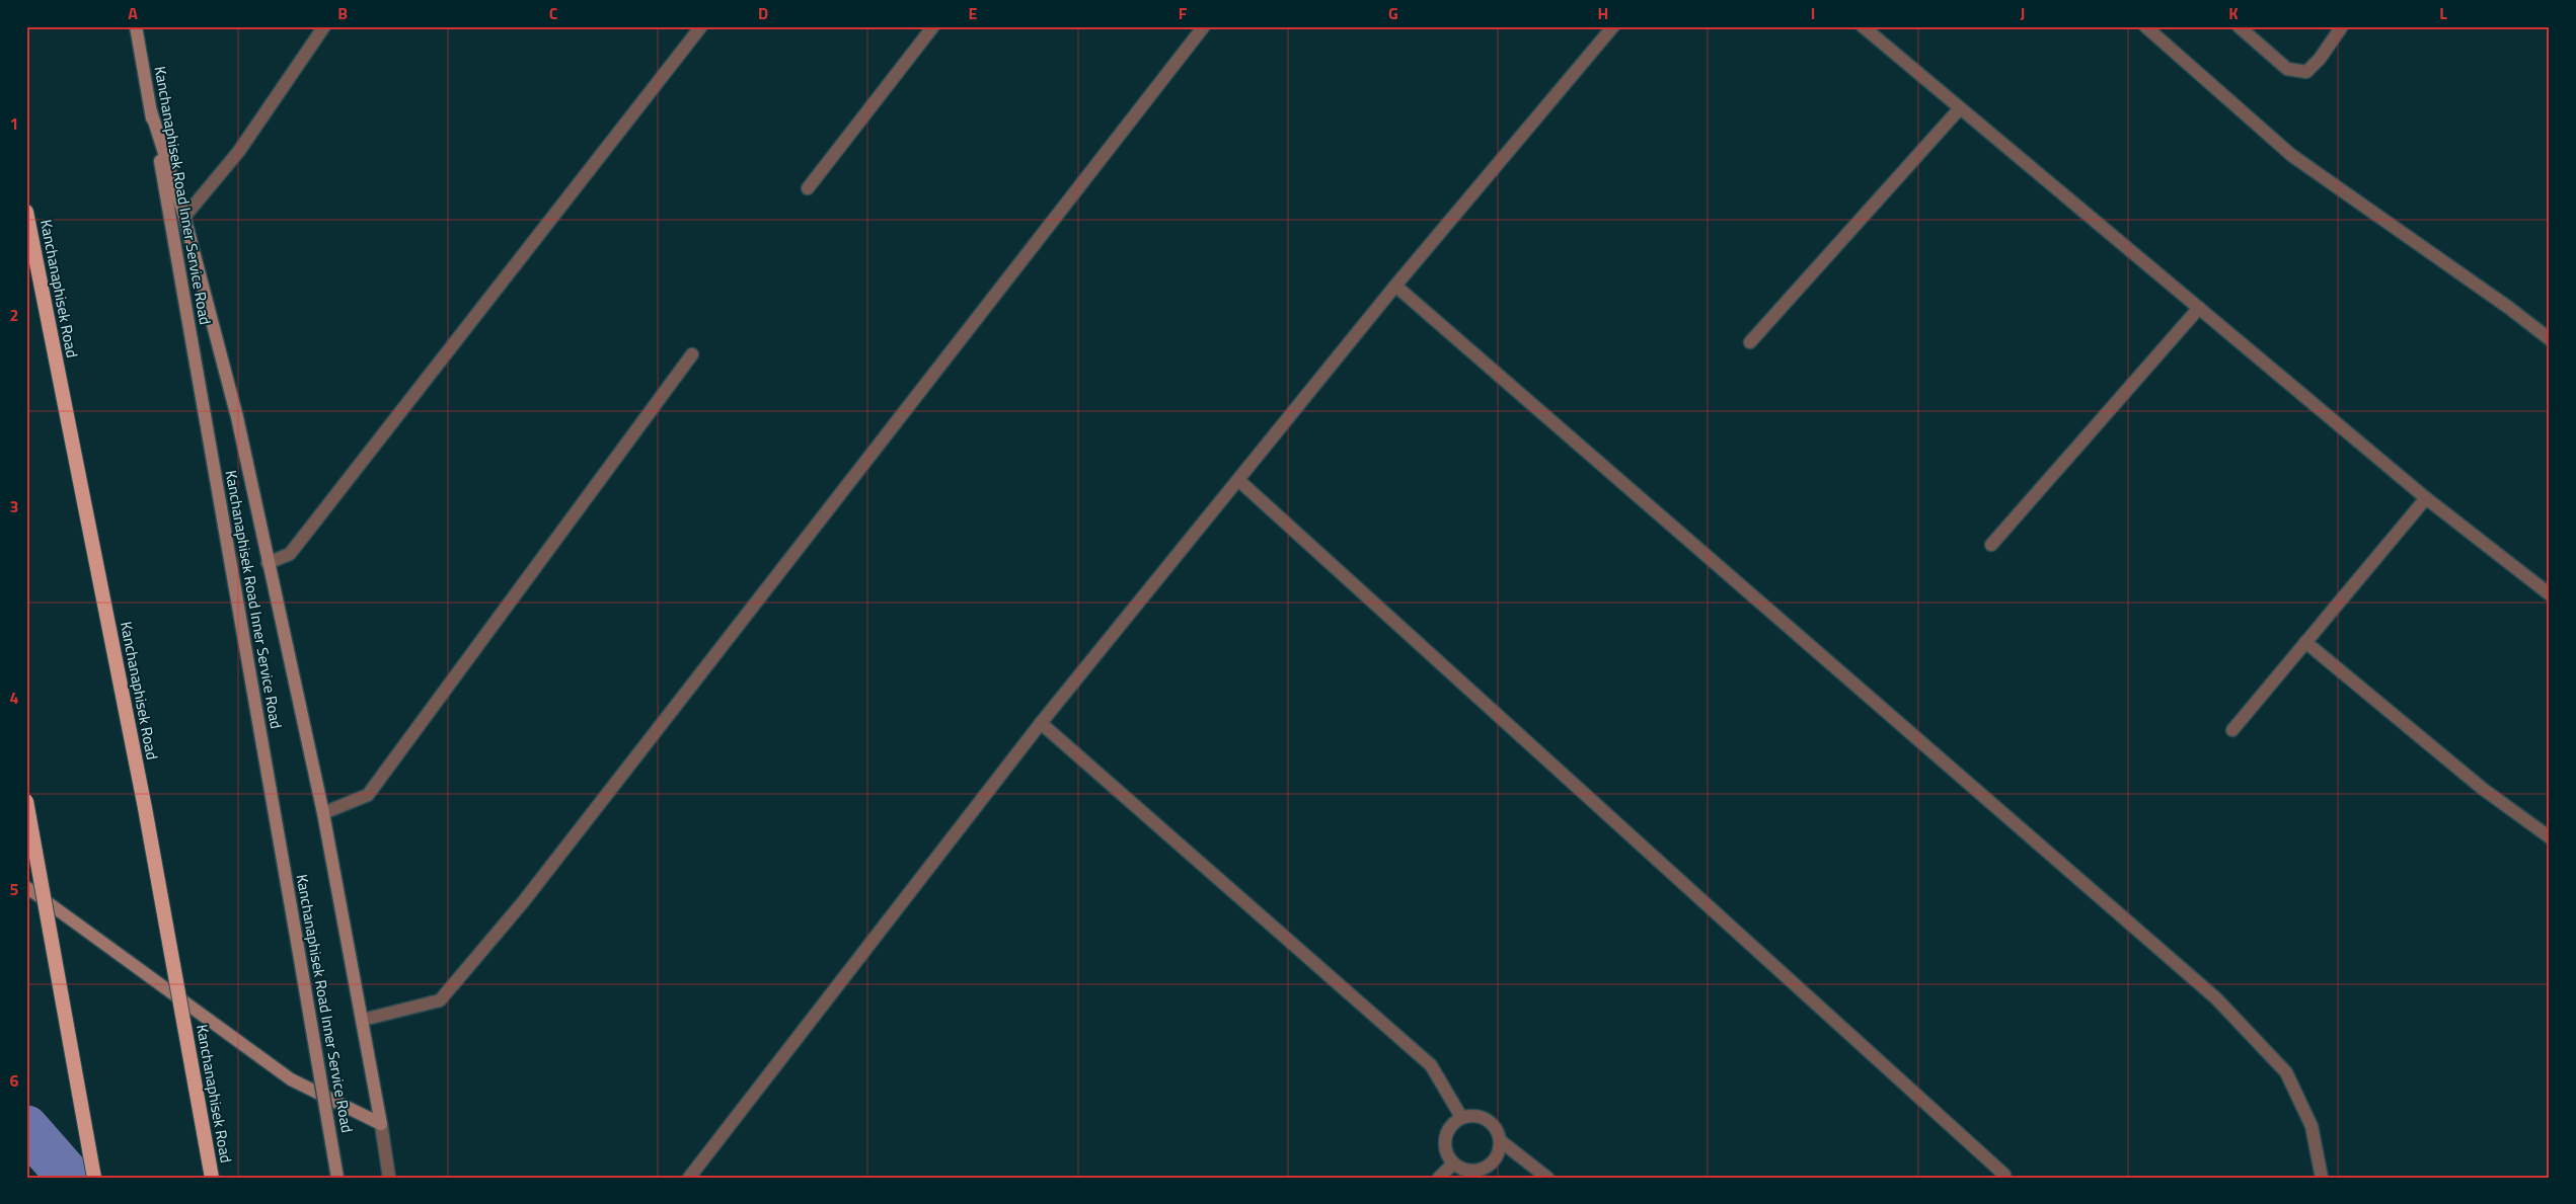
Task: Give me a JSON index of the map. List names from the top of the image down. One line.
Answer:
{"streets":{"highway":["Kanchanaphisek Road"],"main road":["Kanchanaphisek Road Inner Service Road"]},"grid":{"columns":["A","B","C","D","E","F","G","H","I","J","K","L"],"rows":["1","2","3","4","5","6"]}}
